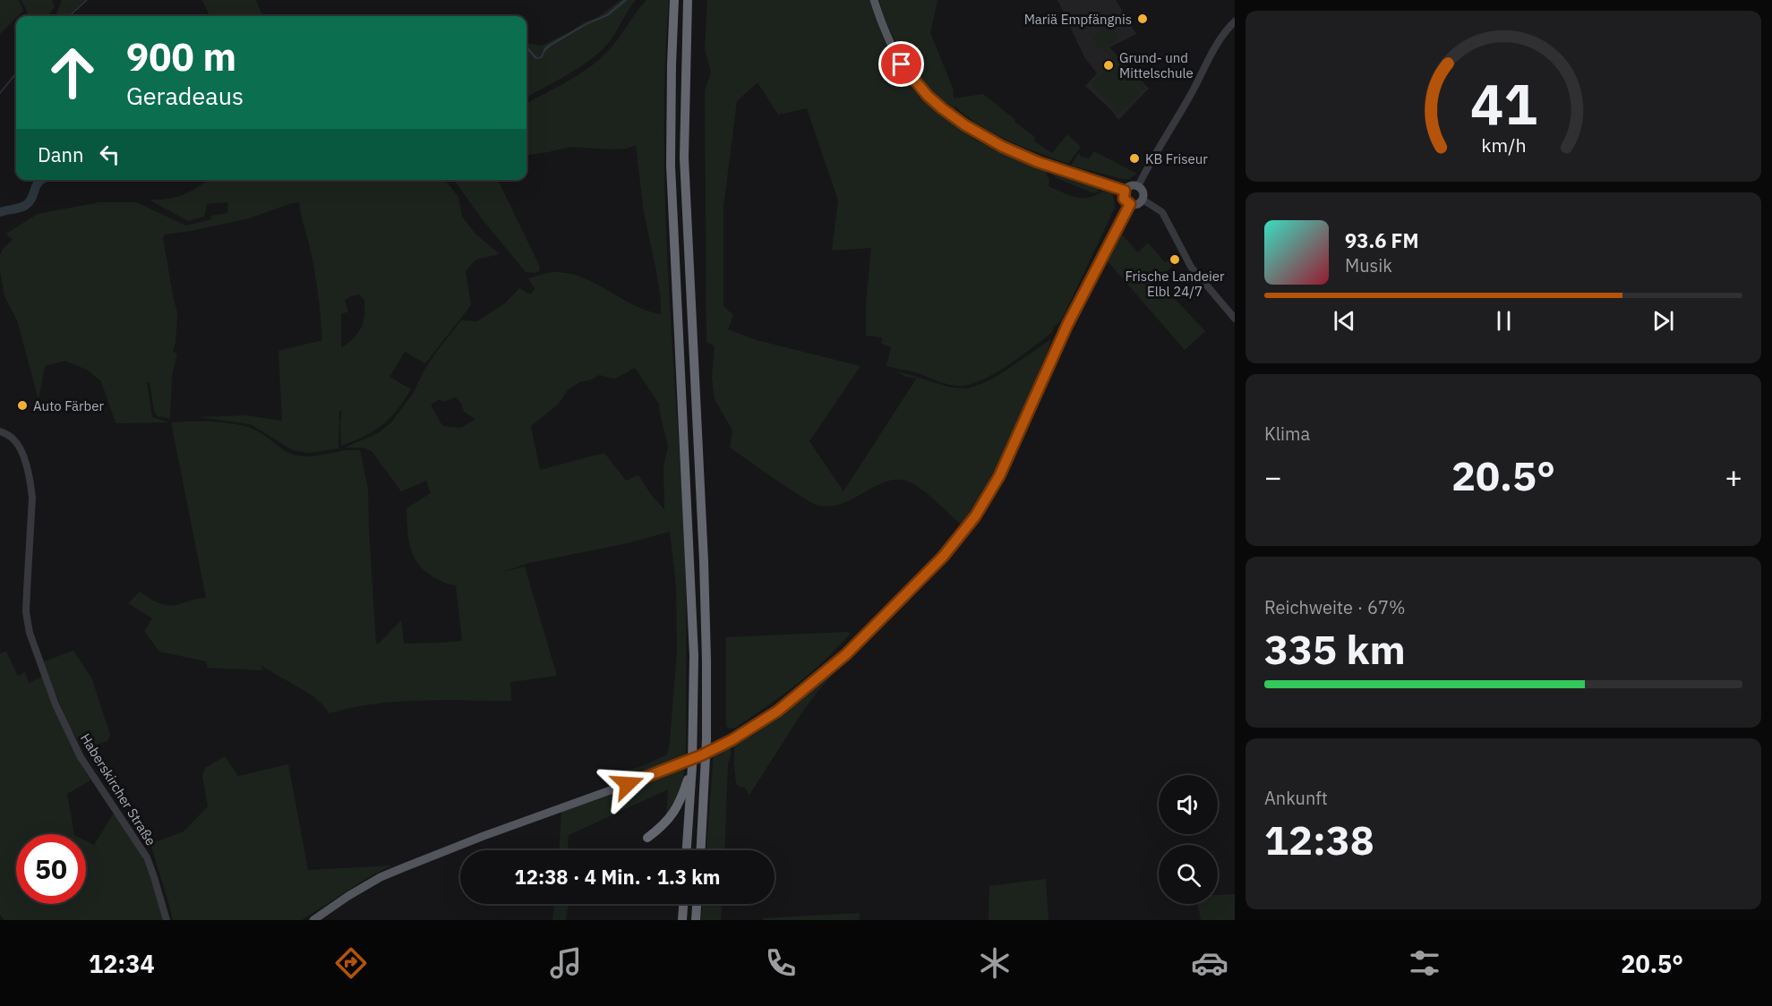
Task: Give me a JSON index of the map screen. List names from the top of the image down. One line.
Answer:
{"streets":{"street":["Haberskircher Straße"]},"places":["Mariä Empfängnis","Grund- und Mittelschule","KB Friseur","Frische Landeier Elbl 24/7","Auto Färber"],"page":{"turn":["900 m","Geradeaus"],"then":"Dann","song":["93.6 FM","Musik"],"tile":["Klima",["Reichweite · 67%","335 km"],["Ankunft","12:38"]],"heat":["−","20.5°","+"],"limit":"50","trip":"12:38 · 4 Min. · 1.3 km","tabs":["12:34","20.5°"],"gauge":["41","km/h"]}}
